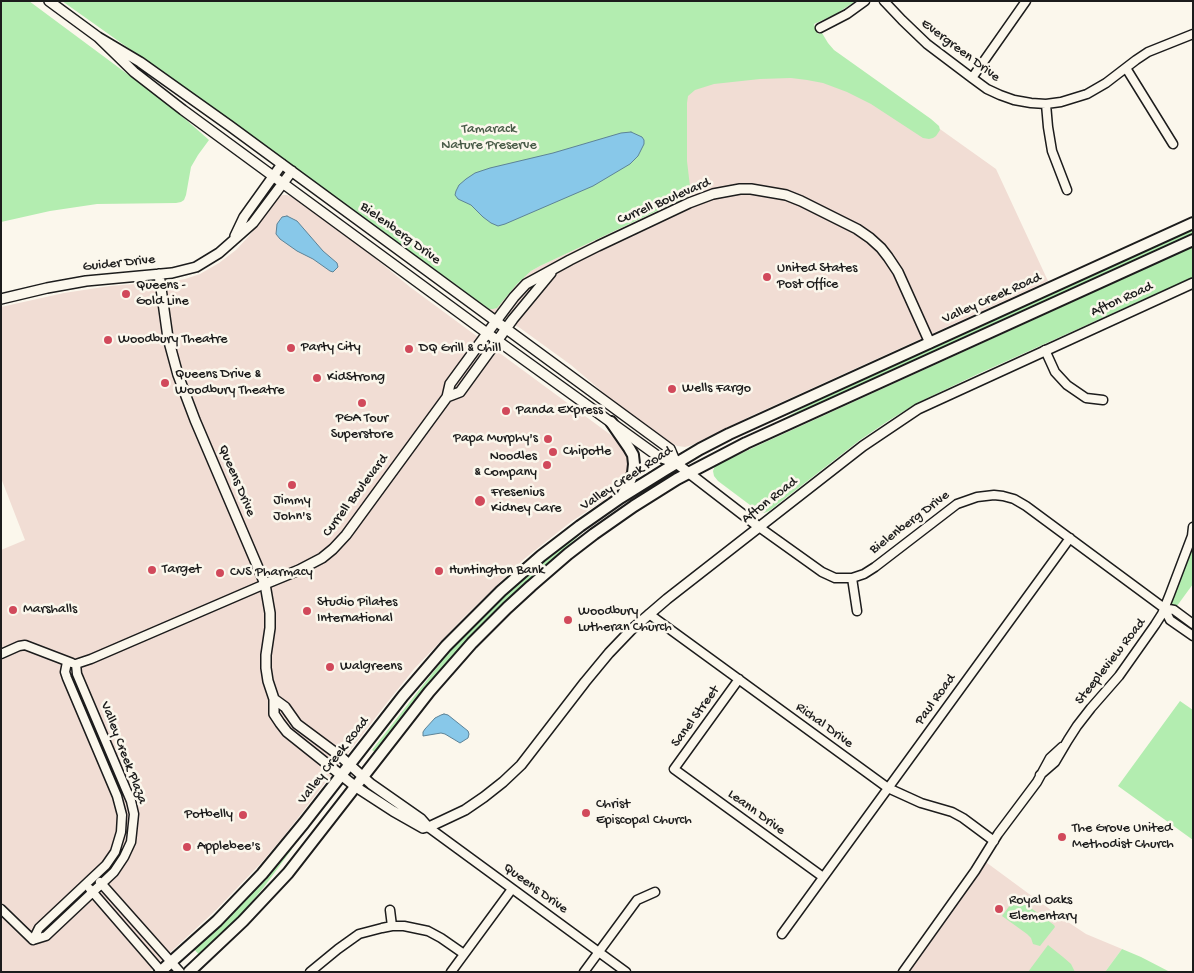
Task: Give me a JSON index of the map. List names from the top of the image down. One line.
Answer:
{"streets":{"main road":["Valley Creek Road"],"street":["Evergreen Drive","Currell Boulevard","Bielenberg Drive","Guider Drive","Afton Road","Queens Drive","Steepleview Road","Paul Road","Sanel Street","Richal Drive","Valley Creek Plaza","Leann Drive"]},"crossings":[["Currell Boulevard","Bielenberg Drive"],["Currell Boulevard","Valley Creek Road"],["Currell Boulevard","Queens Drive"],["Bielenberg Drive","Guider Drive"],["Bielenberg Drive","Valley Creek Road"],["Bielenberg Drive","Afton Road"],["Bielenberg Drive","Steepleview Road"],["Bielenberg Drive","Paul Road"],["Guider Drive","Queens Drive"],["Valley Creek Road","Queens Drive"],["Afton Road","Queens Drive"],["Afton Road","Richal Drive"],["Steepleview Road","Richal Drive"],["Paul Road","Richal Drive"],["Paul Road","Leann Drive"],["Sanel Street","Richal Drive"],["Sanel Street","Leann Drive"]],"parks":["Tamarack Nature Preserve"],"places":["United States Post Office","Queens - Gold Line","Woodbury Theatre","Party City","DQ Grill & Chill","KidStrong","Queens Drive & Woodbury Theatre","Wells Fargo","PGA Tour Superstore","Panda Express","Papa Murphy's","Chipotle","Noodles & Company","Jimmy John's","Fresenius Kidney Care","Target","Huntington Bank","CVS Pharmacy","Marshalls","Studio Pilates International","Woodbury Lutheran Church","Walgreens","Christ Episcopal Church","Potbelly","The Grove United Methodist Church","Applebee's","Royal Oaks Elementary"]}
